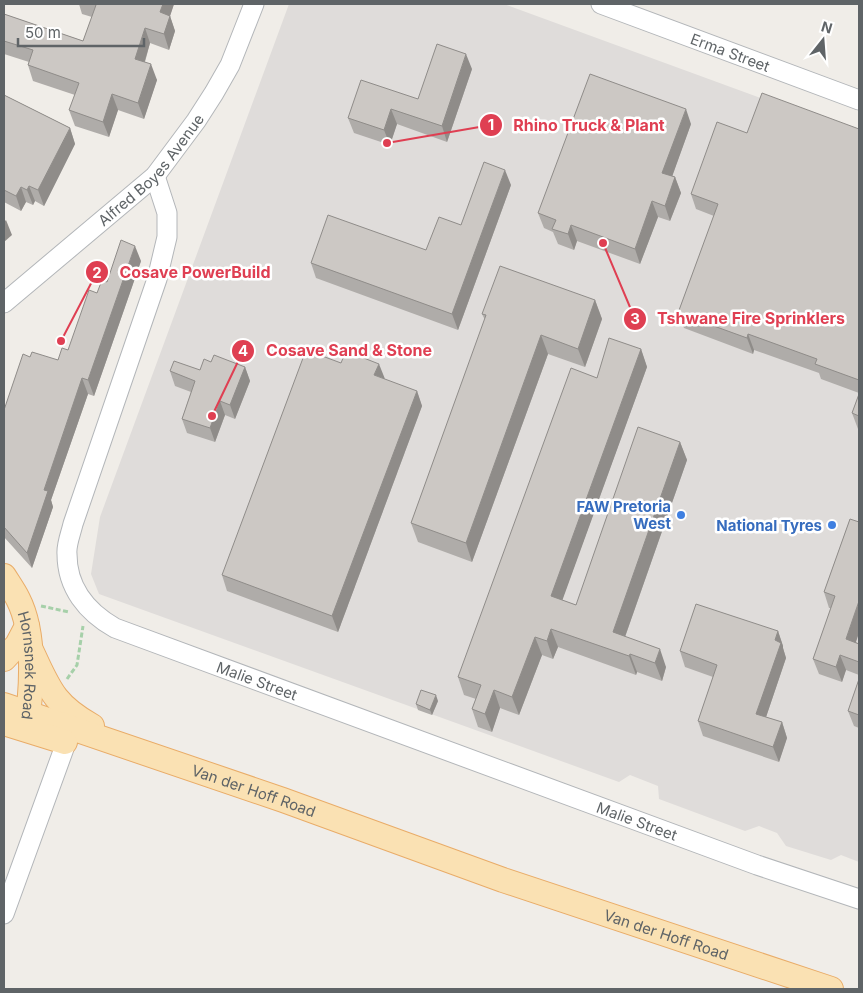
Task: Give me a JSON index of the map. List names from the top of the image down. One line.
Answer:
{"streets":{"main road":["Hornsnek Road","Van der Hoff Road"],"street":["Erma Street","Alfred Boyes Avenue","Malie Street"]},"crossings":[["Alfred Boyes Avenue","Malie Street"],["Hornsnek Road","Van der Hoff Road"]],"places":["Rhino Truck & Plant","Tshwane Fire Sprinklers","Cosave PowerBuild","Cosave Sand & Stone","FAW Pretoria West","National Tyres"],"scale_bar":"50 m","north":"top"}
